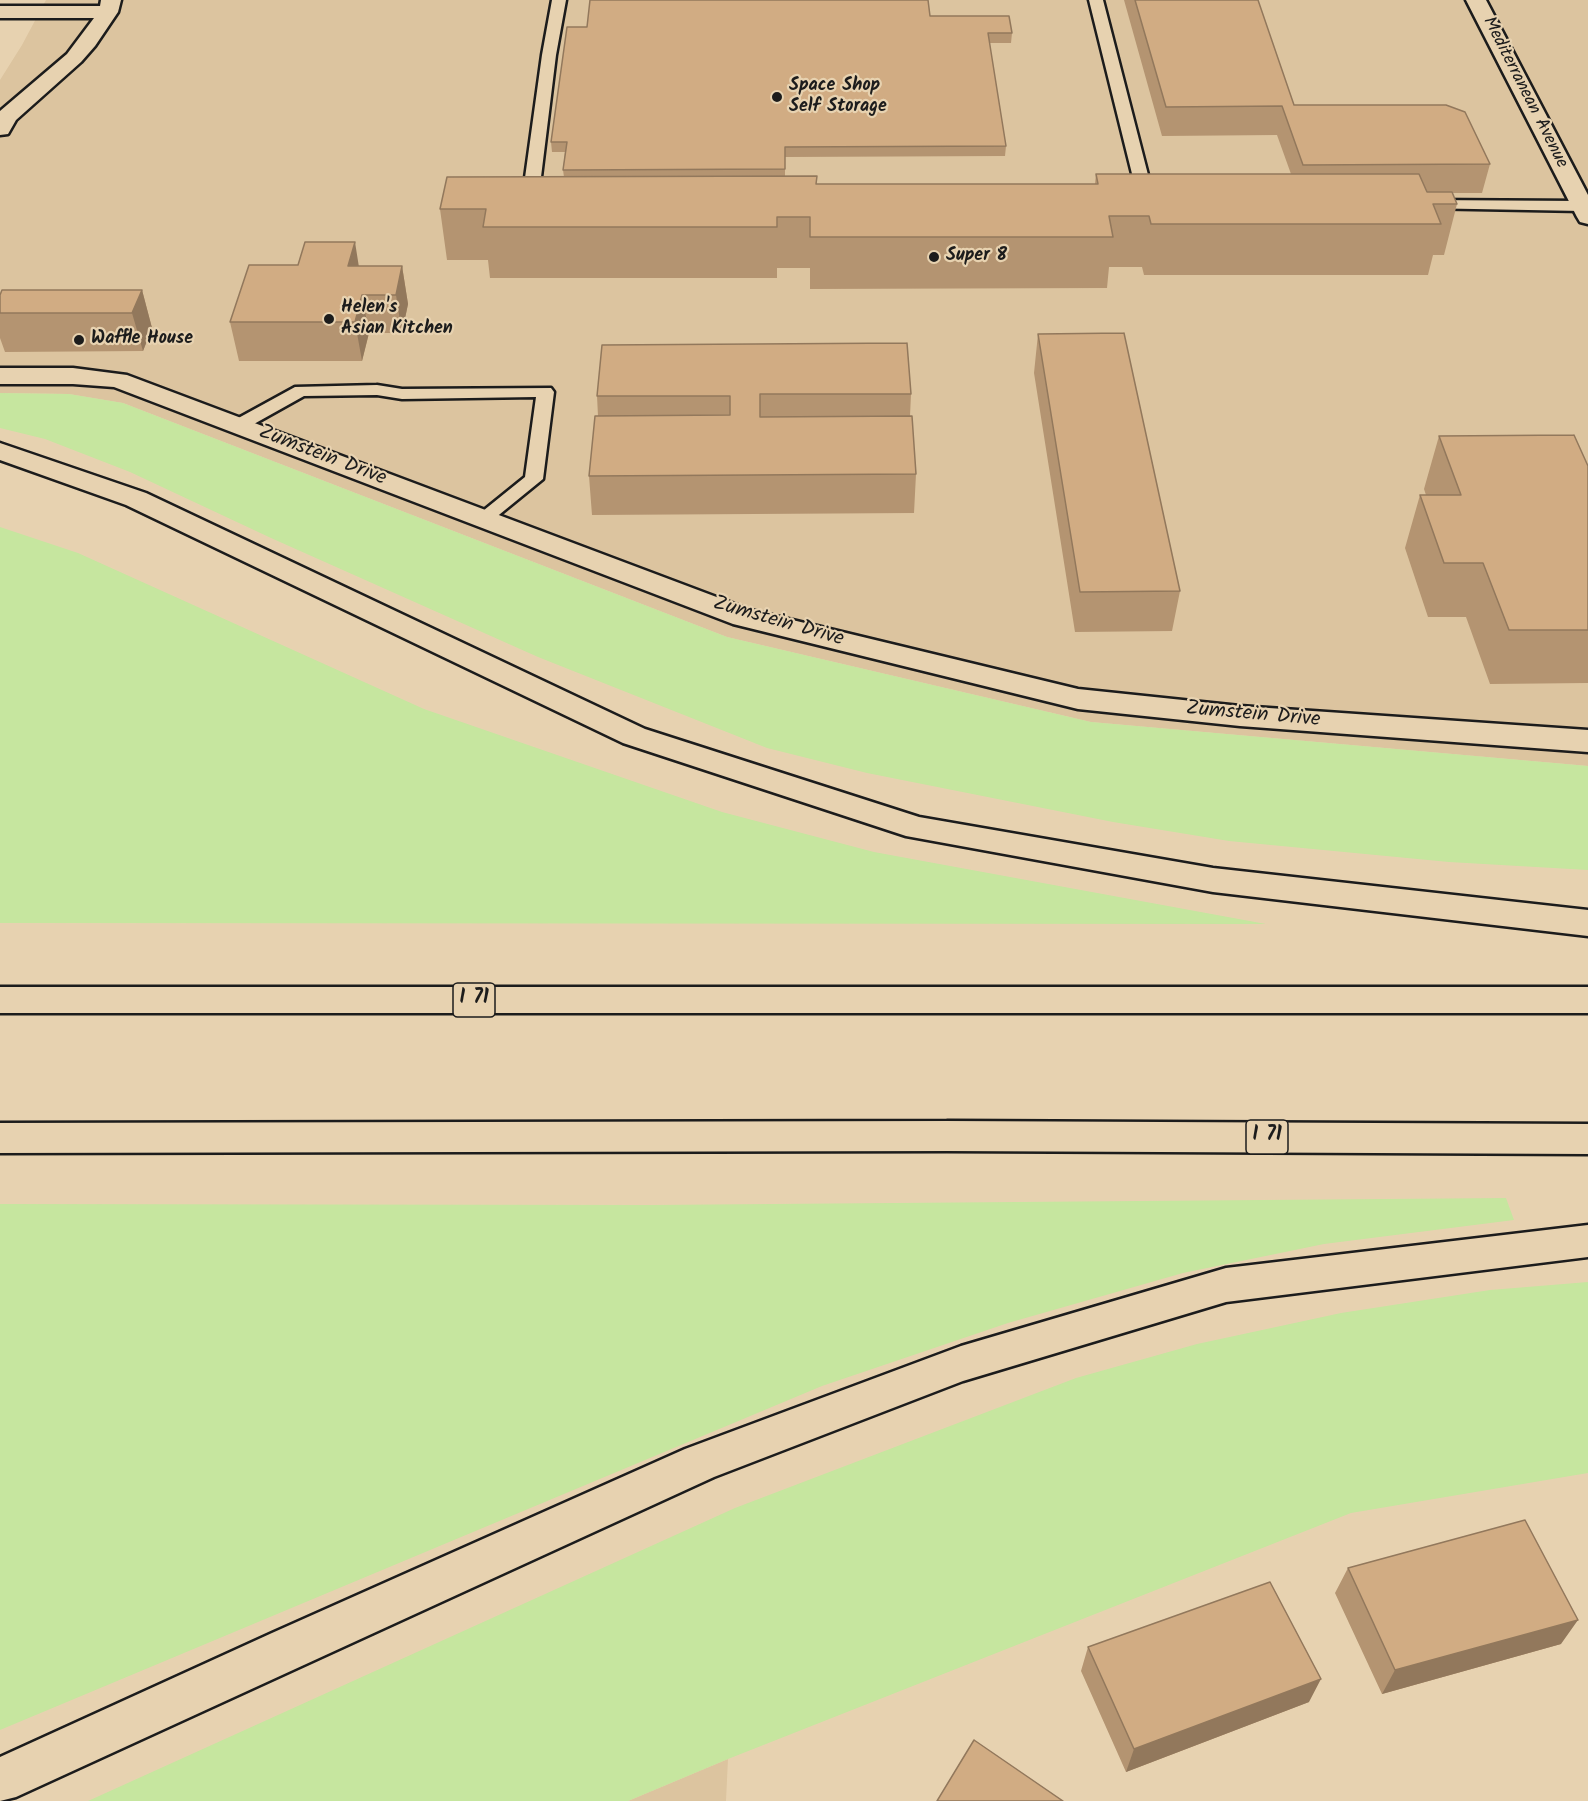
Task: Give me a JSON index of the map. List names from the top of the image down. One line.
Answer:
{"streets":{"main road":["Mediterranean Avenue","Zumstein Drive","I 71"]},"places":["Space Shop Self Storage","Super 8","Helen's Asian Kitchen","Waffle House"]}
